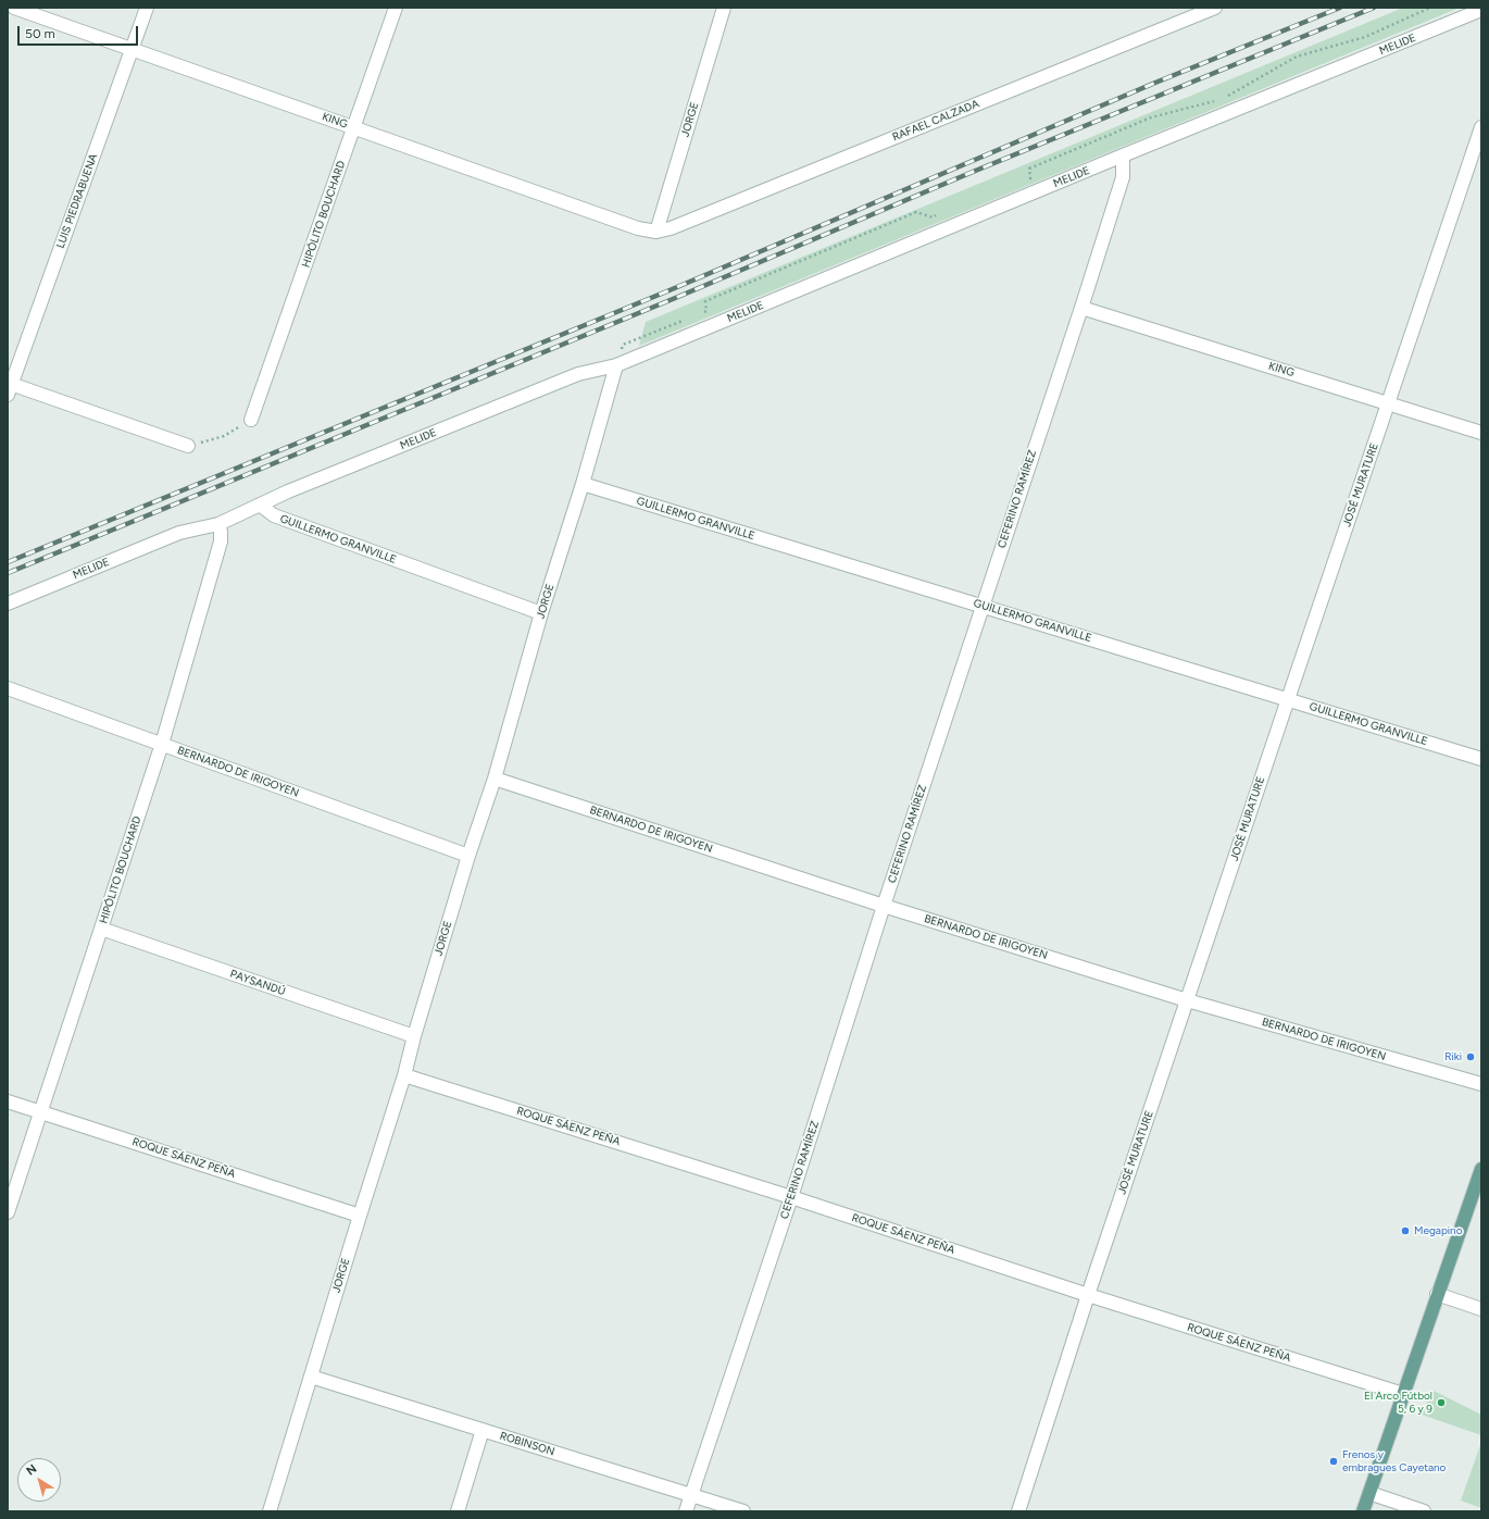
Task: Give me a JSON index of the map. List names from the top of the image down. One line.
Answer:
{"streets":{"street":["MELIDE","JORGE","KING","RAFAEL CALZADA","LUIS PIEDRABUENA","HIPÓLITO BOUCHARD","JOSÉ MURATURE","CEFERINO RAMÍREZ","GUILLERMO GRANVILLE","BERNARDO DE IRIGOYEN","PAYSANDÚ","ROQUE SÁENZ PEÑA","ROBINSON"]},"crossings":[["MELIDE","JORGE"],["MELIDE","HIPÓLITO BOUCHARD"],["MELIDE","CEFERINO RAMÍREZ"],["MELIDE","GUILLERMO GRANVILLE"],["JORGE","KING"],["JORGE","RAFAEL CALZADA"],["JORGE","GUILLERMO GRANVILLE"],["JORGE","BERNARDO DE IRIGOYEN"],["JORGE","PAYSANDÚ"],["JORGE","ROQUE SÁENZ PEÑA"],["JORGE","ROBINSON"],["KING","RAFAEL CALZADA"],["KING","LUIS PIEDRABUENA"],["KING","HIPÓLITO BOUCHARD"],["KING","JOSÉ MURATURE"],["KING","CEFERINO RAMÍREZ"],["HIPÓLITO BOUCHARD","BERNARDO DE IRIGOYEN"],["HIPÓLITO BOUCHARD","PAYSANDÚ"],["HIPÓLITO BOUCHARD","ROQUE SÁENZ PEÑA"],["JOSÉ MURATURE","GUILLERMO GRANVILLE"],["JOSÉ MURATURE","BERNARDO DE IRIGOYEN"],["JOSÉ MURATURE","ROQUE SÁENZ PEÑA"],["CEFERINO RAMÍREZ","GUILLERMO GRANVILLE"],["CEFERINO RAMÍREZ","BERNARDO DE IRIGOYEN"],["CEFERINO RAMÍREZ","ROQUE SÁENZ PEÑA"],["CEFERINO RAMÍREZ","ROBINSON"]],"places":["Riki","Megapino","El Arco Fútbol 5, 6 y 9","Frenos y embragues Cayetano"],"scale_bar":"50 m","north":"top left"}
